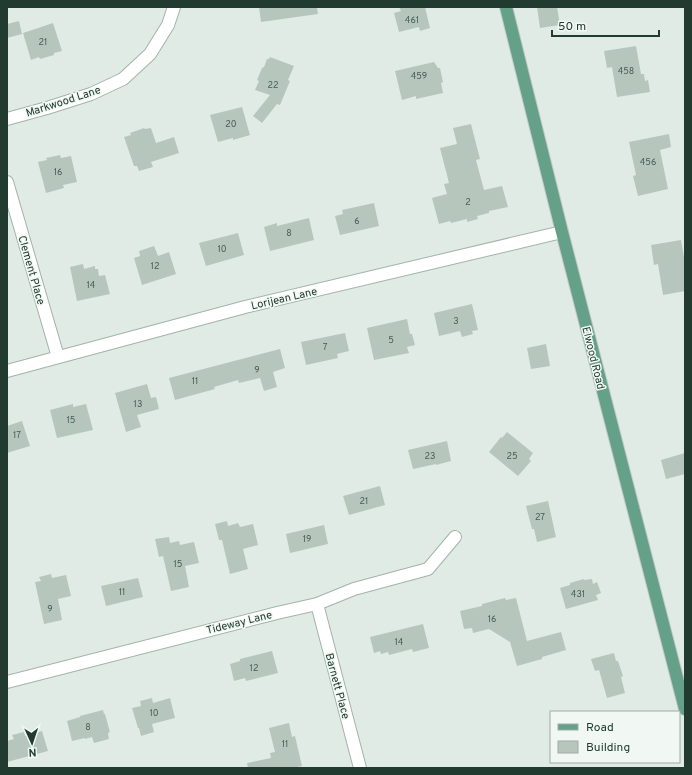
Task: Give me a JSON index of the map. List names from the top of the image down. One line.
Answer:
{"streets":{"main road":["Elwood Road"],"street":["Markwood Lane","Clement Place","Lorijean Lane","Tideway Lane","Barnett Place"]},"crossings":[["Clement Place","Lorijean Lane"],["Lorijean Lane","Elwood Road"],["Tideway Lane","Barnett Place"]],"house_numbers":["461","21","458","459","22","20","456","16","2","6","8","10","12","14","3","5","7","9","11","13","15","17","23","25","21","27","19","15","11","431","9","16","14","12","10","8","11"],"legend":["Road","Building"],"scale_bar":"50 m","north":"bottom"}
